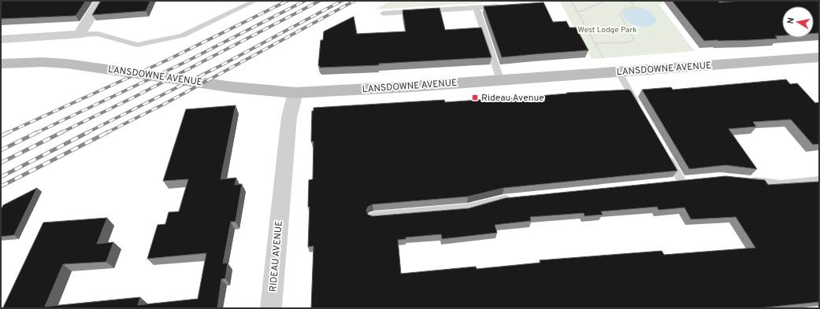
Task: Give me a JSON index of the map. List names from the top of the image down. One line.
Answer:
{"streets":{"street":["LANSDOWNE AVENUE","RIDEAU AVENUE"]},"crossings":[["LANSDOWNE AVENUE","RIDEAU AVENUE"]],"parks":["West Lodge Park"],"places":{"transit":["Rideau Avenue"]},"north":"left"}
